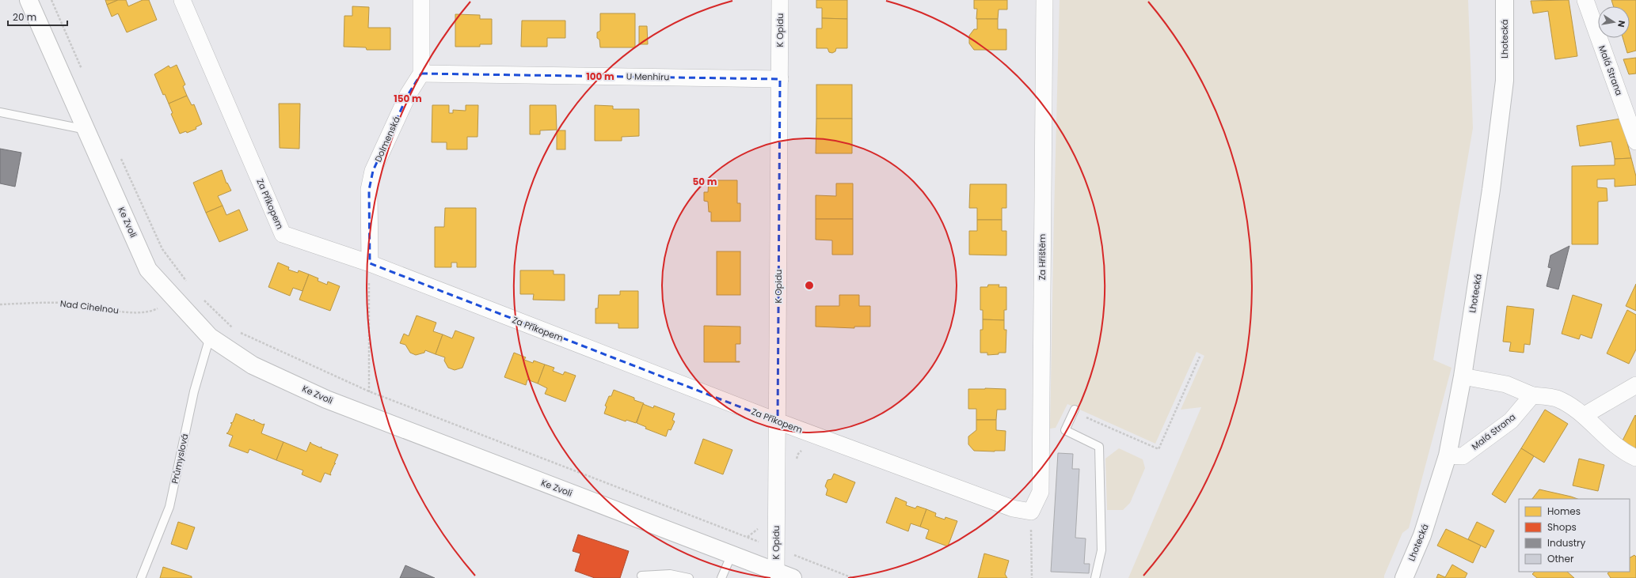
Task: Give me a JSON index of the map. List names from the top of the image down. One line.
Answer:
{"streets":{"street":["K Opidu","Lhotecká","Malá Strana","U Menhiru","Dolmenská","Za Příkopem","Ke Zvoli","Za Hřištěm"],"lane":["Průmyslová"],"path":["Nad Cihelnou"]},"crossings":[["K Opidu","U Menhiru"],["K Opidu","Za Příkopem"],["K Opidu","Ke Zvoli"],["Lhotecká","Malá Strana"],["U Menhiru","Dolmenská"],["Dolmenská","Za Příkopem"],["Za Příkopem","Za Hřištěm"],["Ke Zvoli","Nad Cihelnou"],["Ke Zvoli","Průmyslová"]],"legend":["Homes","Shops","Industry","Other"],"scale_bar":"20 m","north":"right","rings":["100 m","150 m","50 m"]}
